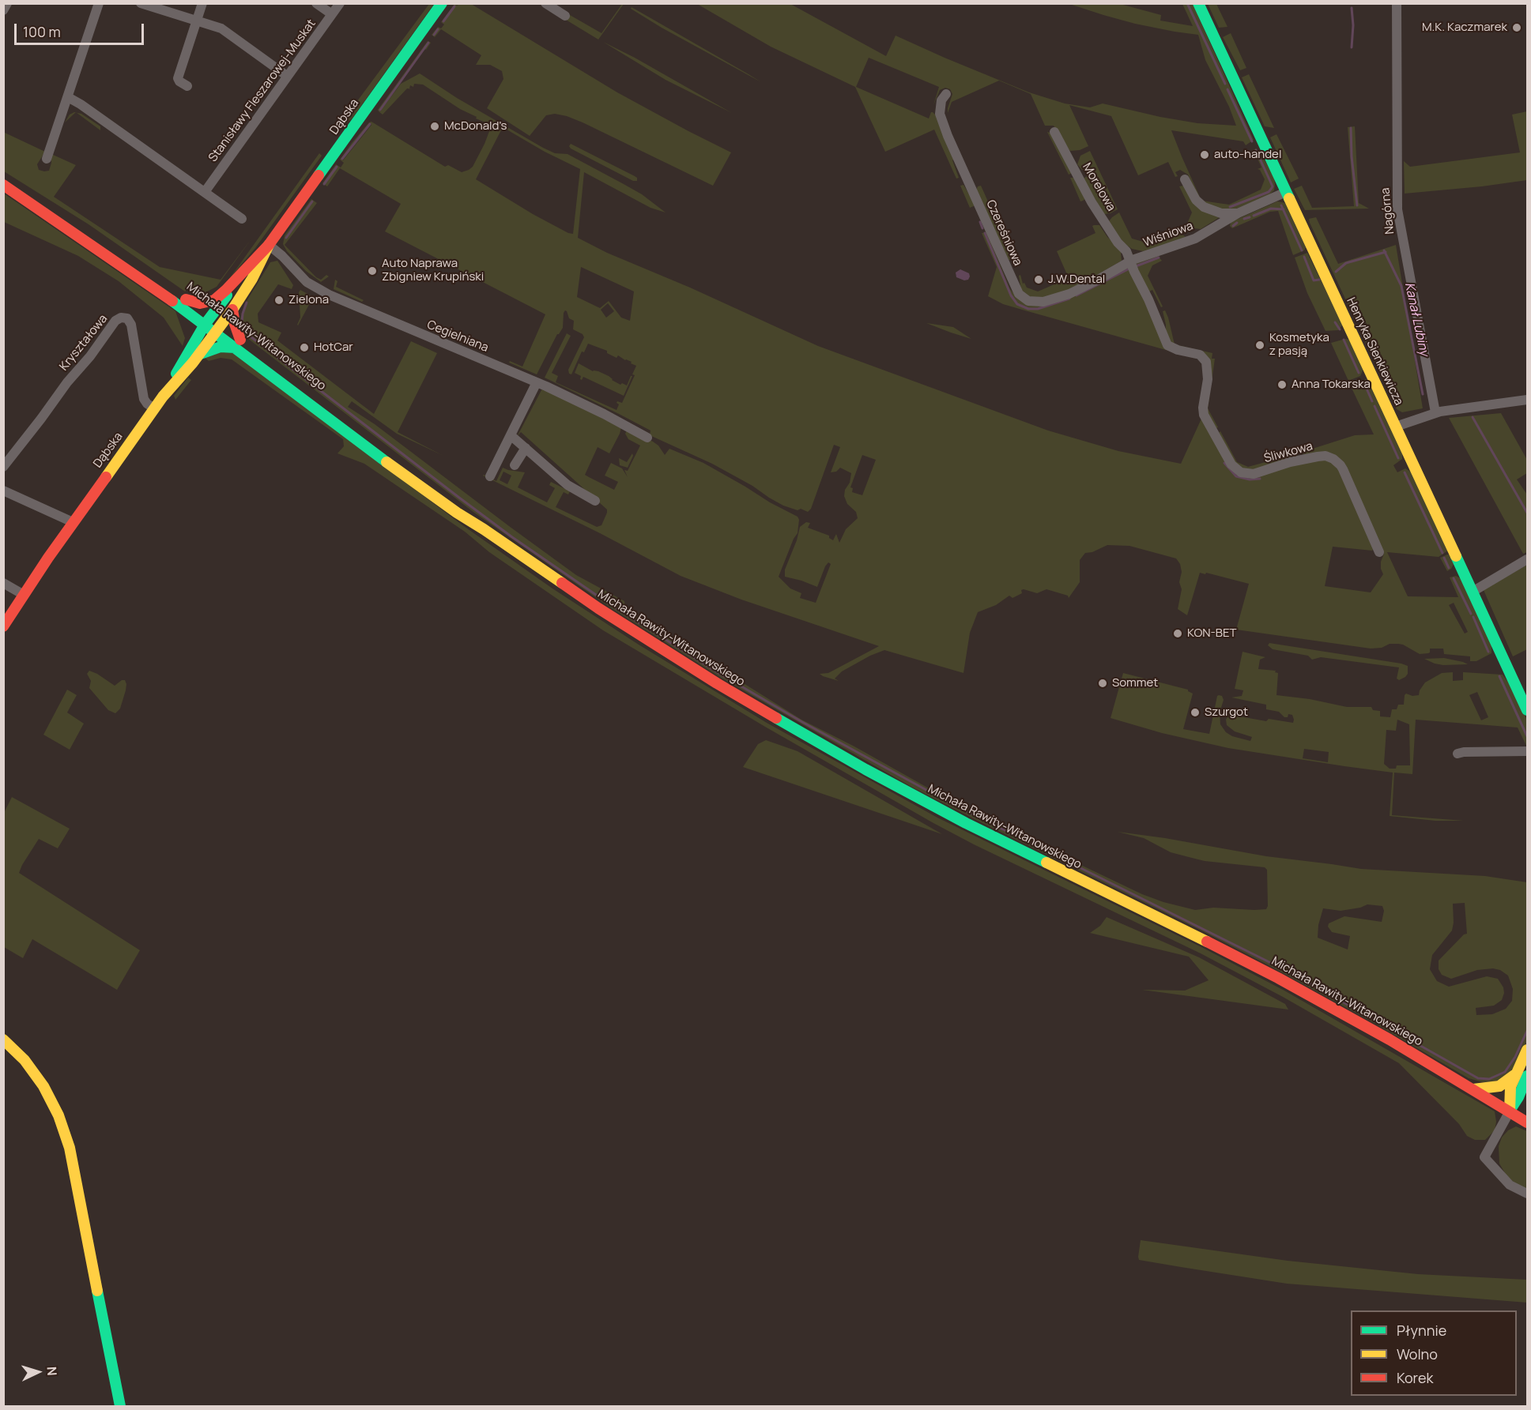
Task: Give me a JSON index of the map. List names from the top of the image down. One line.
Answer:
{"streets":{"main road":["Dąbska","Michała Rawity-Witanowskiego","Henryka Sienkiewicza"],"street":["Stanisławy Fleszarowej-Muskat","Morelowa","Nagórna","Czereśniowa","Wiśniowa","Cegielniana","Kryształowa","Śliwkowa"]},"crossings":[["Dąbska","Michała Rawity-Witanowskiego"],["Dąbska","Cegielniana"],["Dąbska","Kryształowa"],["Morelowa","Czereśniowa"],["Morelowa","Wiśniowa"],["Morelowa","Śliwkowa"],["Czereśniowa","Wiśniowa"],["Wiśniowa","Henryka Sienkiewicza"]],"water":["Kanał Lubiny"],"places":["M.K. Kaczmarek","McDonald's","auto-handel","Auto Naprawa Zbigniew Krupiński","J.W.Dental","Zielona","Kosmetyka z pasją","HotCar","Anna Tokarska","KON-BET","Sommet","Szurgot"],"legend":["Płynnie","Wolno","Korek"],"scale_bar":"100 m","north":"right"}
